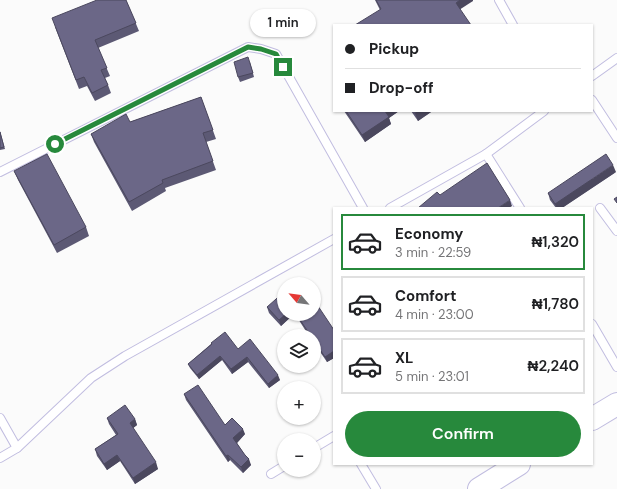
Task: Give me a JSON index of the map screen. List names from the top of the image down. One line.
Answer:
{"north":"top left","page":{"bubble":"1 min","banner":["Pickup","Drop-off"],"list":[{"name":"Economy","note":"3 min · 22:59","value":"₦1,320"},{"name":"Comfort","note":"4 min · 23:00","value":"₦1,780"},{"name":"XL","note":"5 min · 23:01","value":"₦2,240"}],"map_buttons":["+","−"],"buttons":"Confirm"}}
